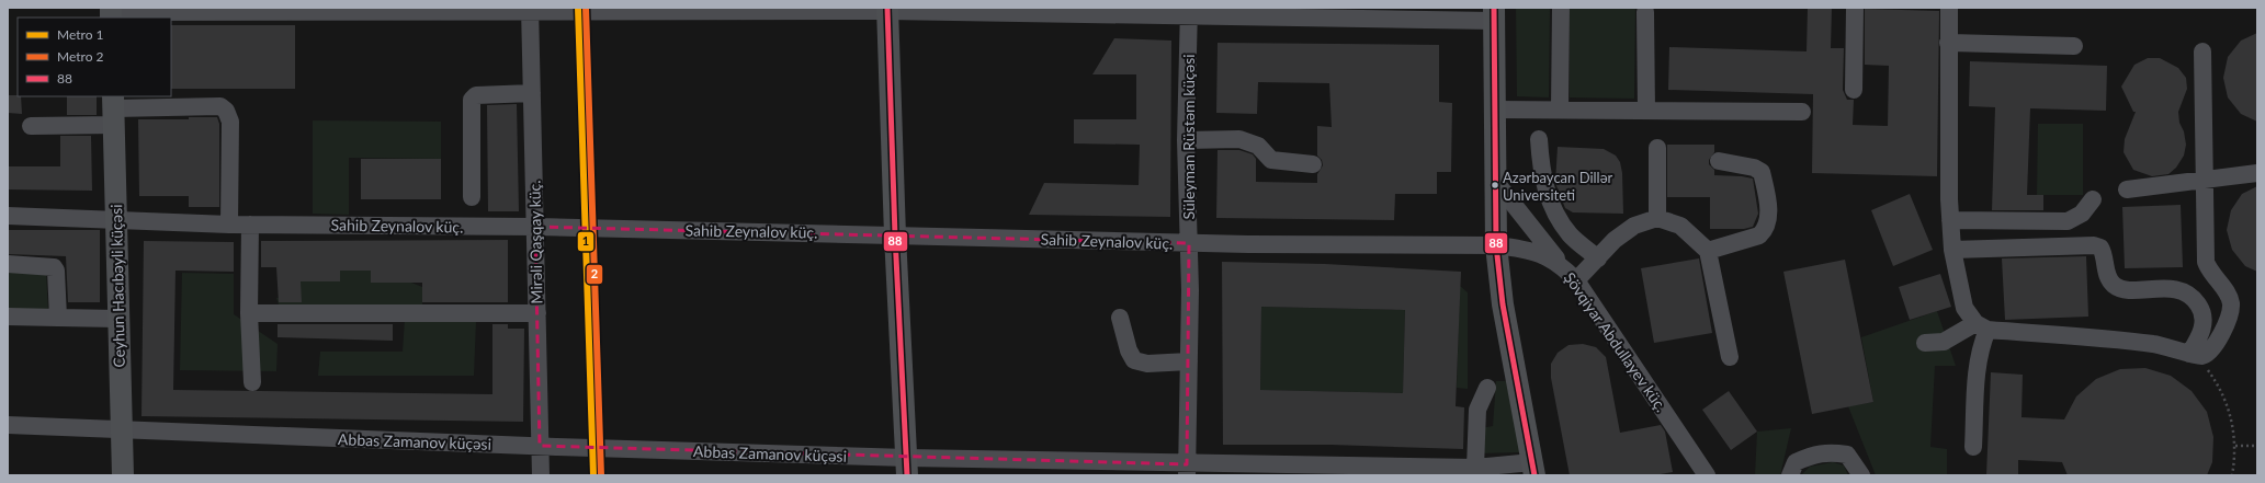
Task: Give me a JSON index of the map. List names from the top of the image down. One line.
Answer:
{"streets":{"main road":["Ceyhun Hacıbəyli küçəsi"],"street":["Süleyman Rüstəm küçəsi","Sahib Zeynalov küç.","Mirəli Qaşqay küç.","Şövqiyar Abdullayev küç.","Abbas Zamanov küçəsi"]},"crossings":[["Süleyman Rüstəm küçəsi","Sahib Zeynalov küç."],["Süleyman Rüstəm küçəsi","Abbas Zamanov küçəsi"],["Sahib Zeynalov küç.","Mirəli Qaşqay küç."],["Sahib Zeynalov küç.","Ceyhun Hacıbəyli küçəsi"],["Sahib Zeynalov küç.","Şövqiyar Abdullayev küç."],["Mirəli Qaşqay küç.","Abbas Zamanov küçəsi"],["Ceyhun Hacıbəyli küçəsi","Abbas Zamanov küçəsi"]],"places":["Azərbaycan Dillər Universiteti"],"lines":["metro line 1","metro line 2","transit line 88"],"legend":["Metro 1","Metro 2","88"]}
